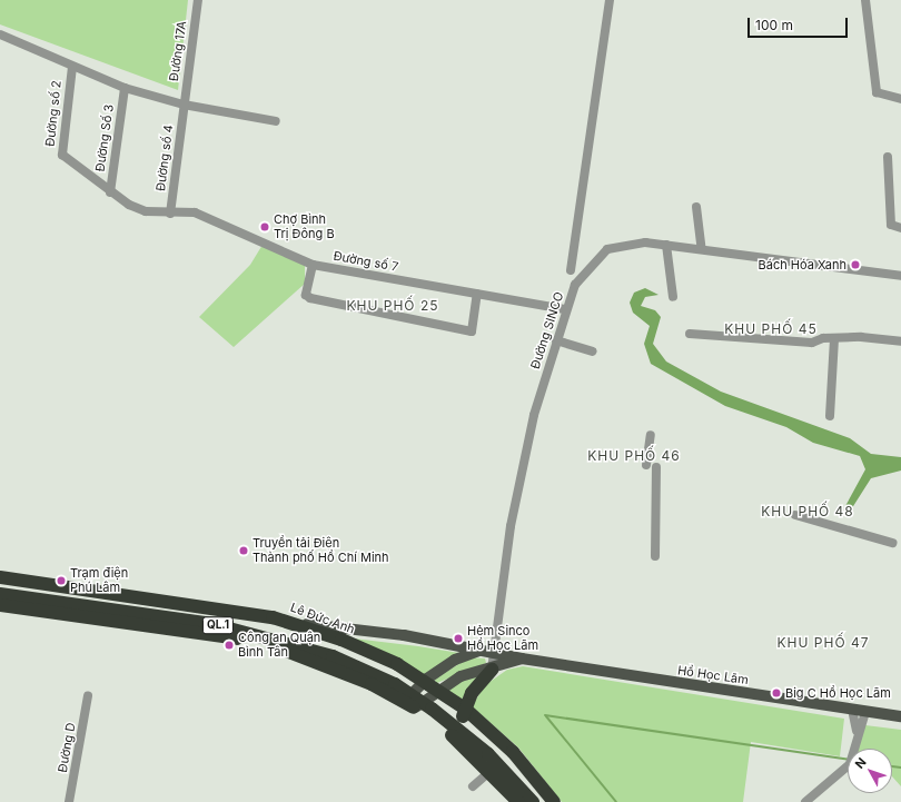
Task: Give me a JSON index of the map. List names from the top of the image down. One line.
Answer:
{"streets":{"highway":["Lê Đức Anh","QL.1"],"main road":["Hồ Học Lãm"],"street":["Đường 17A","Đường số 2","Đường Số 3","Đường số 4","Đường số 7","Đường SINCO","Đường D"]},"crossings":[["Đường 17A","Đường số 4"],["Đường số 2","Đường Số 3"],["Đường số 2","Đường số 7"],["Đường Số 3","Đường số 7"],["Đường số 4","Đường số 7"],["Đường số 7","Đường SINCO"],["Đường SINCO","Hồ Học Lãm"],["Lê Đức Anh","Hồ Học Lãm"]],"districts":["KHU PHỐ 25","KHU PHỐ 45","KHU PHỐ 46","KHU PHỐ 48","KHU PHỐ 47"],"places":["Chợ Bình Trị Đông B","Bách Hóa Xanh","Truyền tải Điện Thành phố Hồ Chí Minh","Trạm điện Phú Lâm","Hẻm Sinco Hồ Học Lãm","Công an Quận Bình Tân","Big C Hồ Học Lãm"],"scale_bar":"100 m","north":"top left"}
